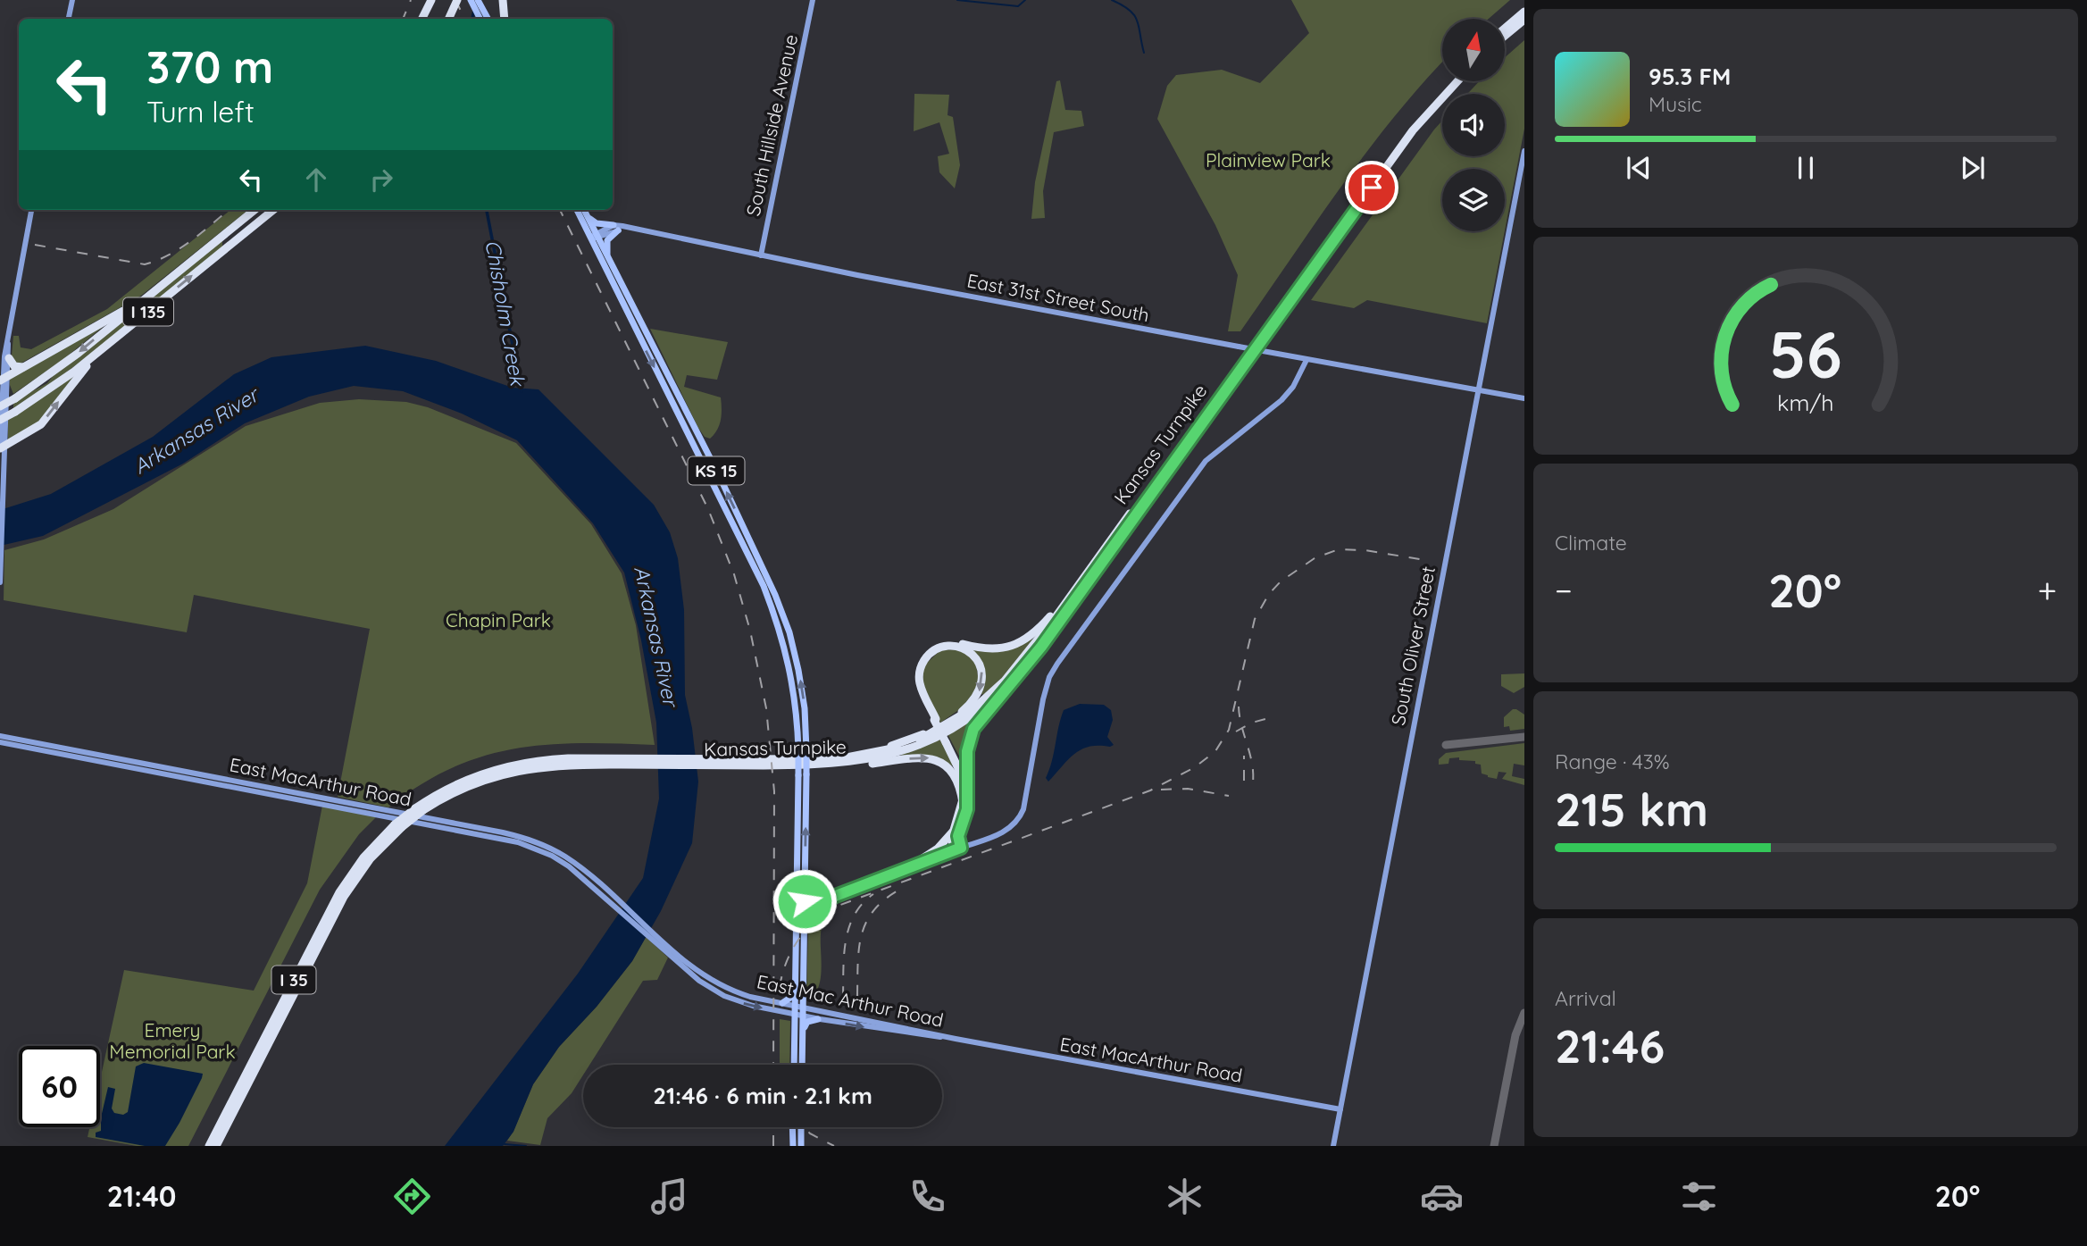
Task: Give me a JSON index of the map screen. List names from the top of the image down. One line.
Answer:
{"streets":{"highway":["I 135","Kansas Turnpike","I 35"],"main road":["KS 15"],"street":["South Hillside Avenue","East 31st Street South","South Oliver Street","East MacArthur Road","East Mac Arthur Road"]},"crossings":[["South Hillside Avenue","East 31st Street South"],["East 31st Street South","South Oliver Street"],["KS 15","East Mac Arthur Road"],["South Oliver Street","East MacArthur Road"],["East MacArthur Road","East Mac Arthur Road"]],"water":["Chisholm Creek","Arkansas River"],"parks":["Plainview Park","Chapin Park","Emery Memorial Park"],"north":"top","page":{"turn":["370 m","Turn left"],"song":["95.3 FM","Music"],"tile":["Climate",["Range · 43%","215 km"],["Arrival","21:46"]],"heat":["−","20°","+"],"limit":"60","trip":"21:46 · 6 min · 2.1 km","tabs":["21:40","20°"],"gauge":["56","km/h"]}}
